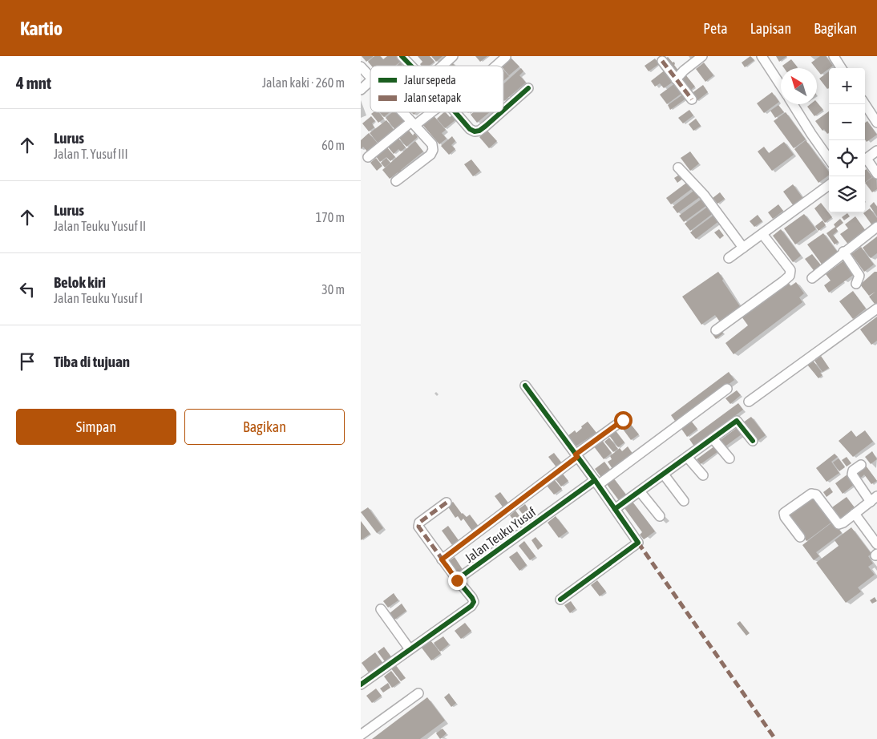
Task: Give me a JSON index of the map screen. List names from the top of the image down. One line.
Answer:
{"streets":{"street":["Jalan Teuku Yusuf"]},"legend":["Jalur sepeda","Jalan setapak"],"north":"top left","page":{"header":"Kartio","nav":["Peta","Lapisan","Bagikan"],"heading":["4 mnt","Jalan kaki · 260 m"],"map_buttons":["+","−"],"list":[["Lurus","Jalan T. Yusuf III","60 m"],["Lurus","Jalan Teuku Yusuf II","170 m"],["Belok kiri","Jalan Teuku Yusuf I","30 m"],"Tiba di tujuan"],"buttons":["Simpan","Bagikan"]}}
